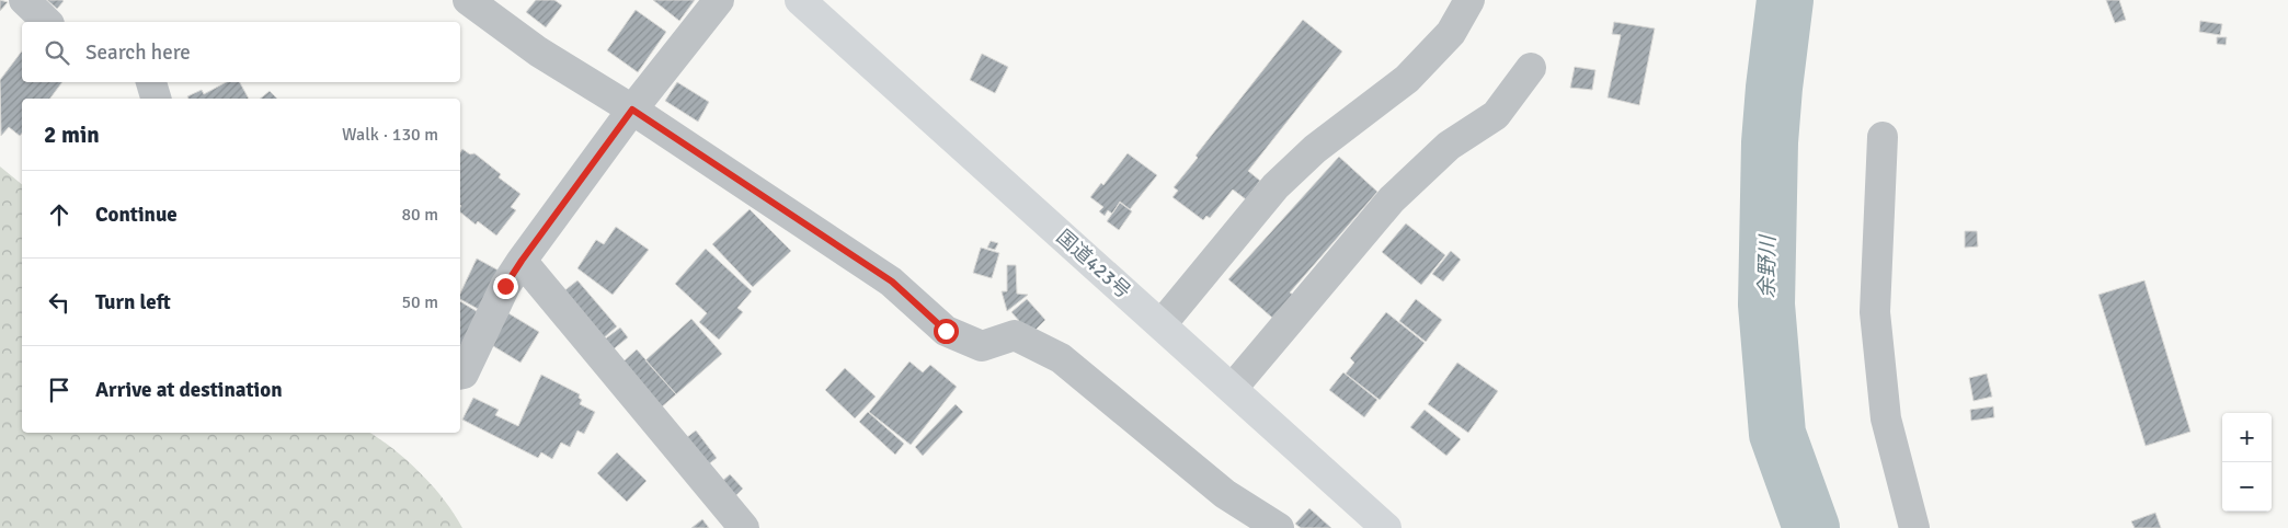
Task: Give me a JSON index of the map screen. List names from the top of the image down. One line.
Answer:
{"streets":{"highway":["国道423号"]},"water":["余野川"],"page":{"search":"Search here","heading":["2 min","Walk · 130 m"],"list":[["Continue","80 m"],["Turn left","50 m"],"Arrive at destination"],"map_buttons":["+","−"]}}
